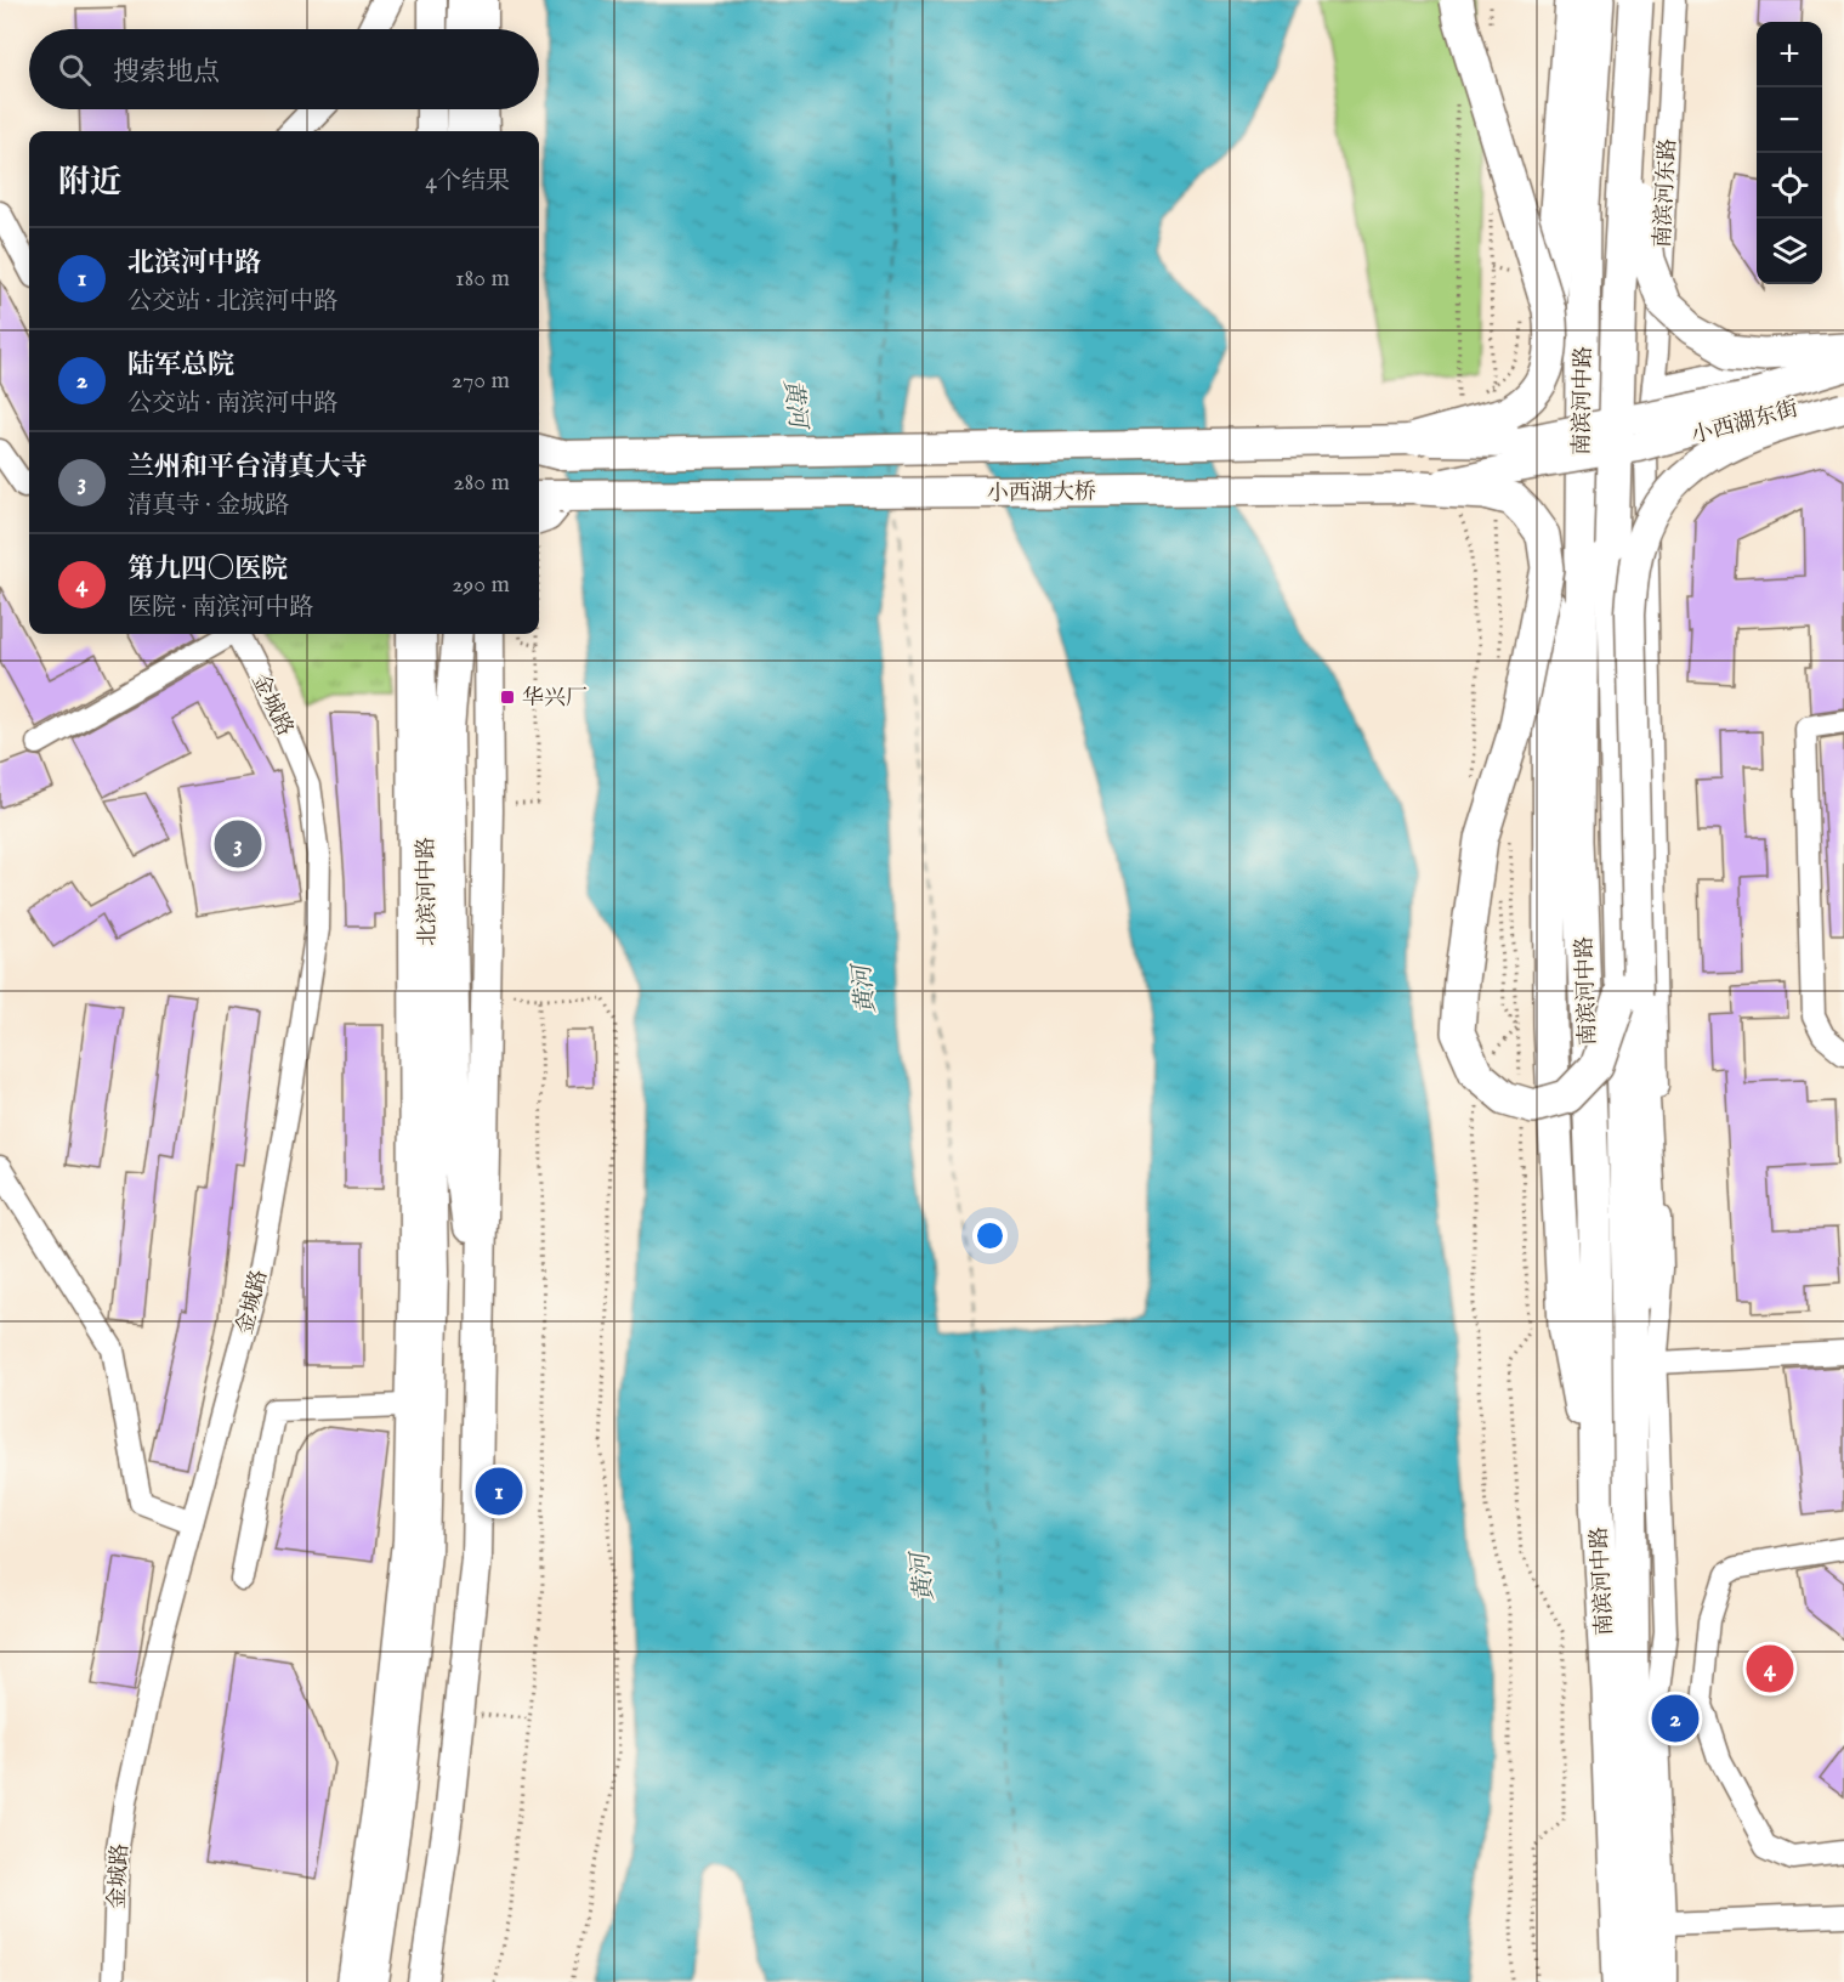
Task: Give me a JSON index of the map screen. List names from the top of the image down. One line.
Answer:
{"streets":{"highway":["南滨河中路"],"main road":["小西湖大桥","北滨河中路"],"street":["南滨河东路","小西湖东街","金城路"]},"water":["黄河"],"places":{"transit":["华兴厂"]},"page":{"map_buttons":["+","−"],"search":"搜索地点","heading":["附近","4个结果"],"list":[{"mark":"1","name":"北滨河中路","note":"公交站 · 北滨河中路","value":"180 m"},{"mark":"2","name":"陆军总院","note":"公交站 · 南滨河中路","value":"270 m"},{"mark":"3","name":"兰州和平台清真大寺","note":"清真寺 · 金城路","value":"280 m"},{"mark":"4","name":"第九四〇医院","note":"医院 · 南滨河中路","value":"290 m"}],"pins":["3","1","4","2"]}}
